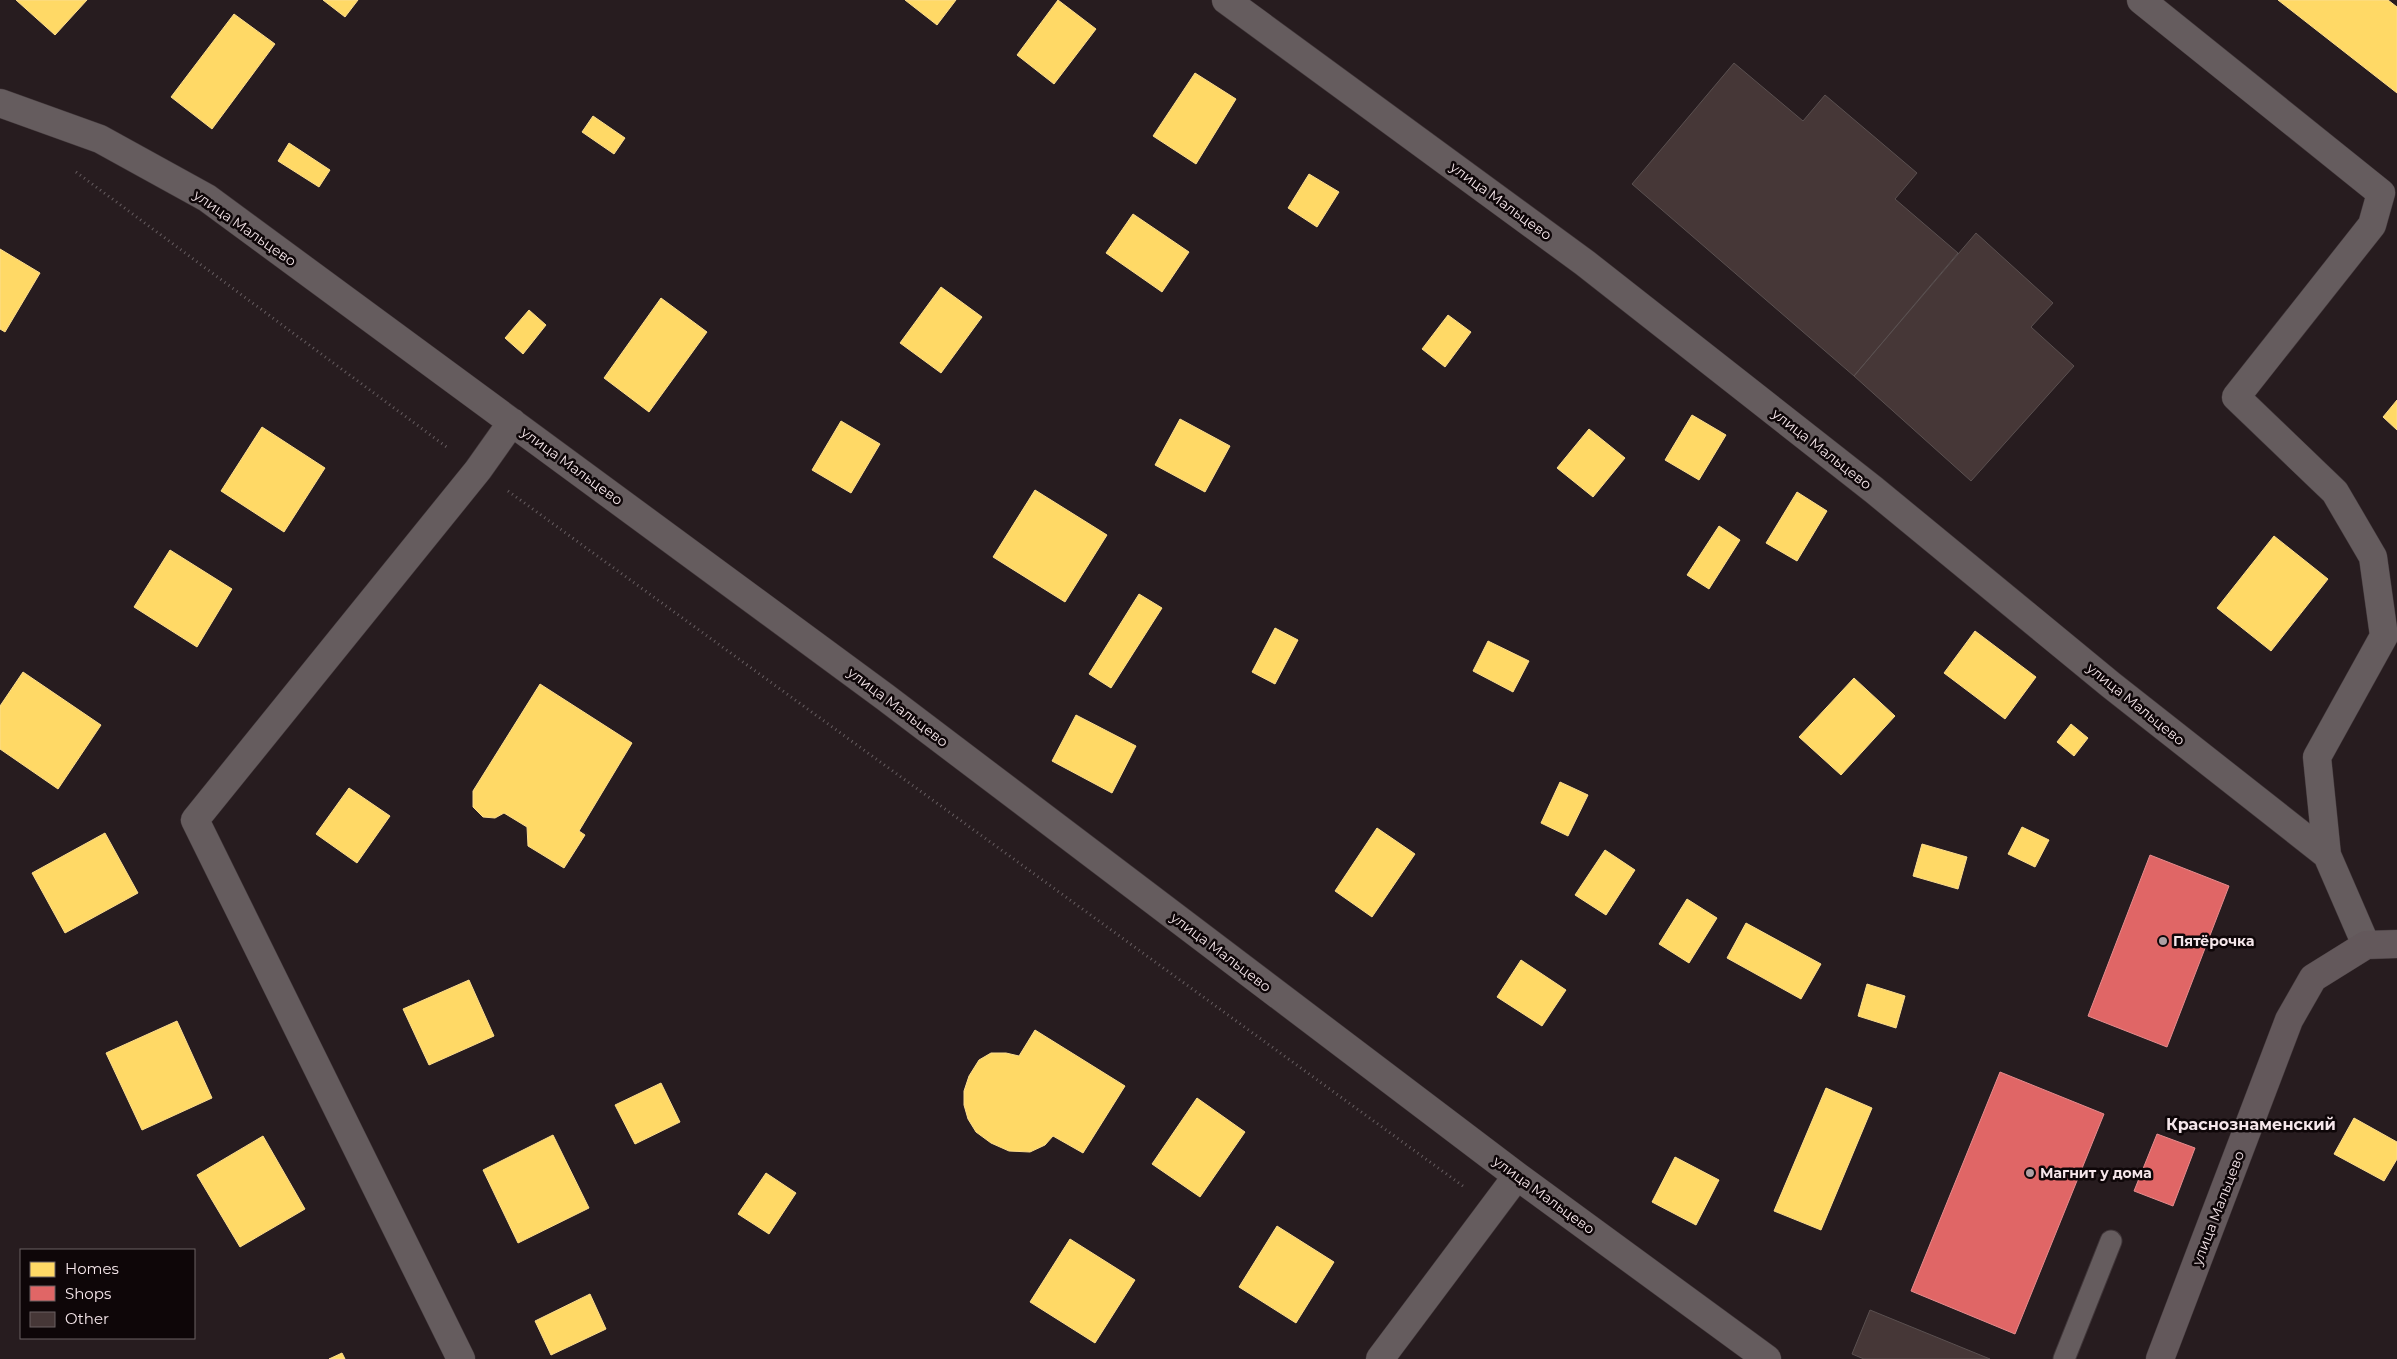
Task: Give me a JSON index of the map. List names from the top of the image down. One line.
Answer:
{"streets":{"street":["улица Мальцево"]},"districts":["Краснознаменский"],"places":["Пятёрочка","Магнит у дома"],"legend":["Homes","Shops","Other"]}
